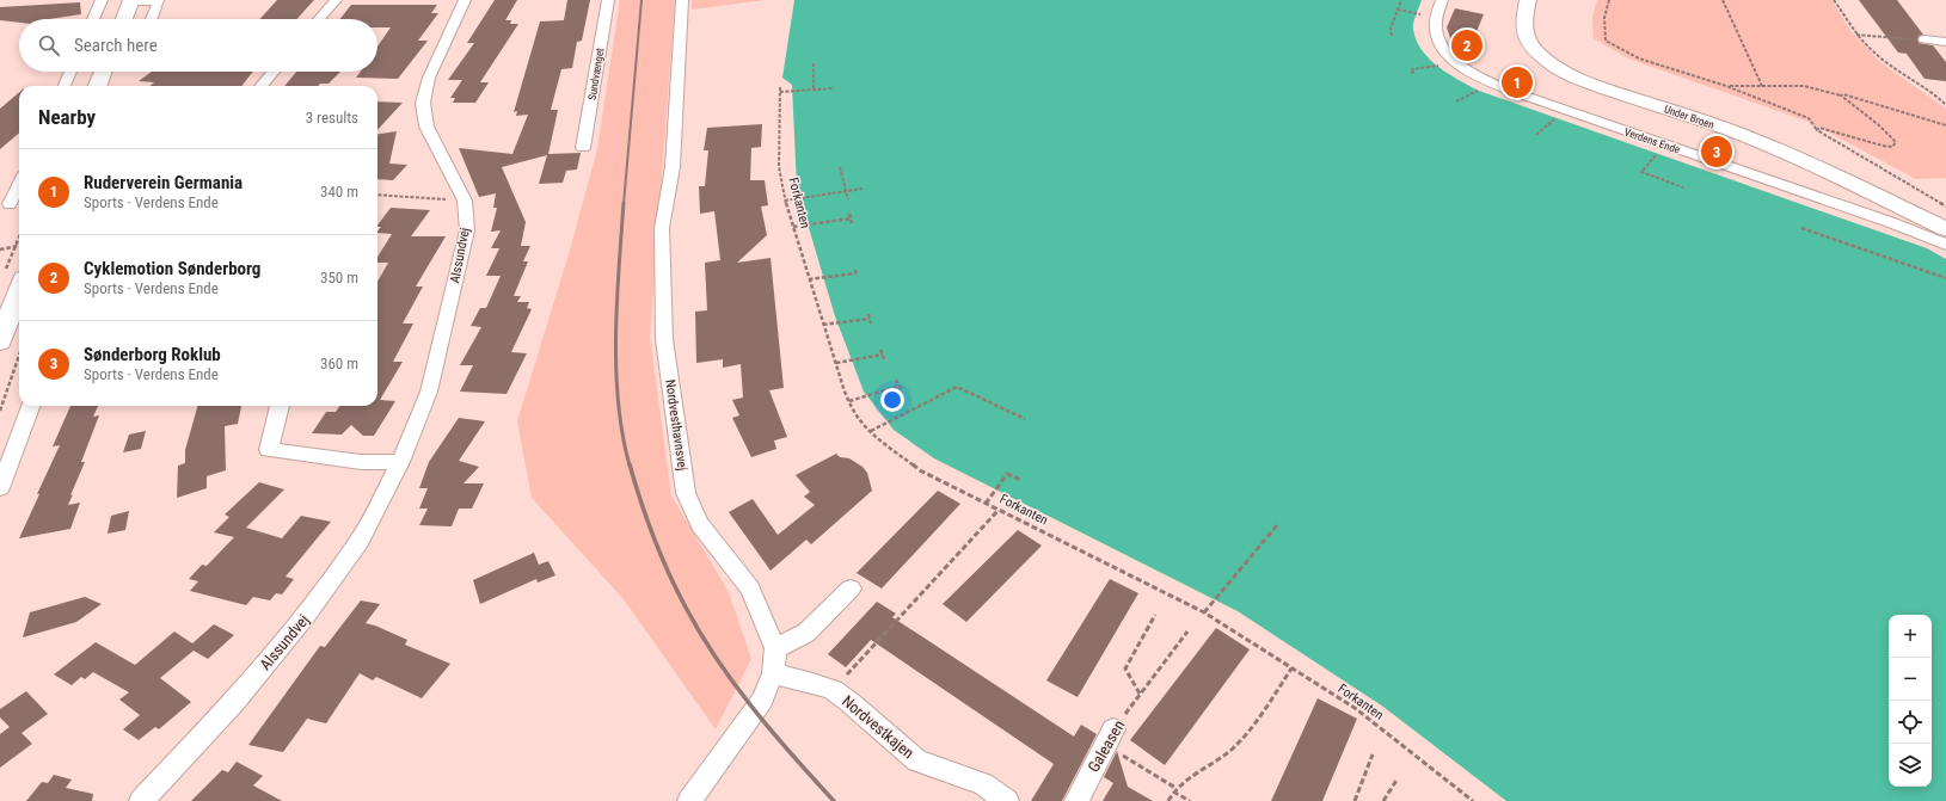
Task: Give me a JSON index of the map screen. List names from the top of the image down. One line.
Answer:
{"streets":{"street":["Sundvænget","Under Broen","Verdens Ende","Alssundvej","Nordvesthavnsvej","Nordvestkajen","Galeasen"],"path":["Forkanten"]},"crossings":[["Nordvesthavnsvej","Nordvestkajen"]],"page":{"search":"Search here","pins":["2","1","3"],"heading":["Nearby","3 results"],"list":[{"mark":"1","name":"Ruderverein Germania","note":"Sports · Verdens Ende","value":"340 m"},{"mark":"2","name":"Cyklemotion Sønderborg","note":"Sports · Verdens Ende","value":"350 m"},{"mark":"3","name":"Sønderborg Roklub","note":"Sports · Verdens Ende","value":"360 m"}],"map_buttons":["+","−"]}}
